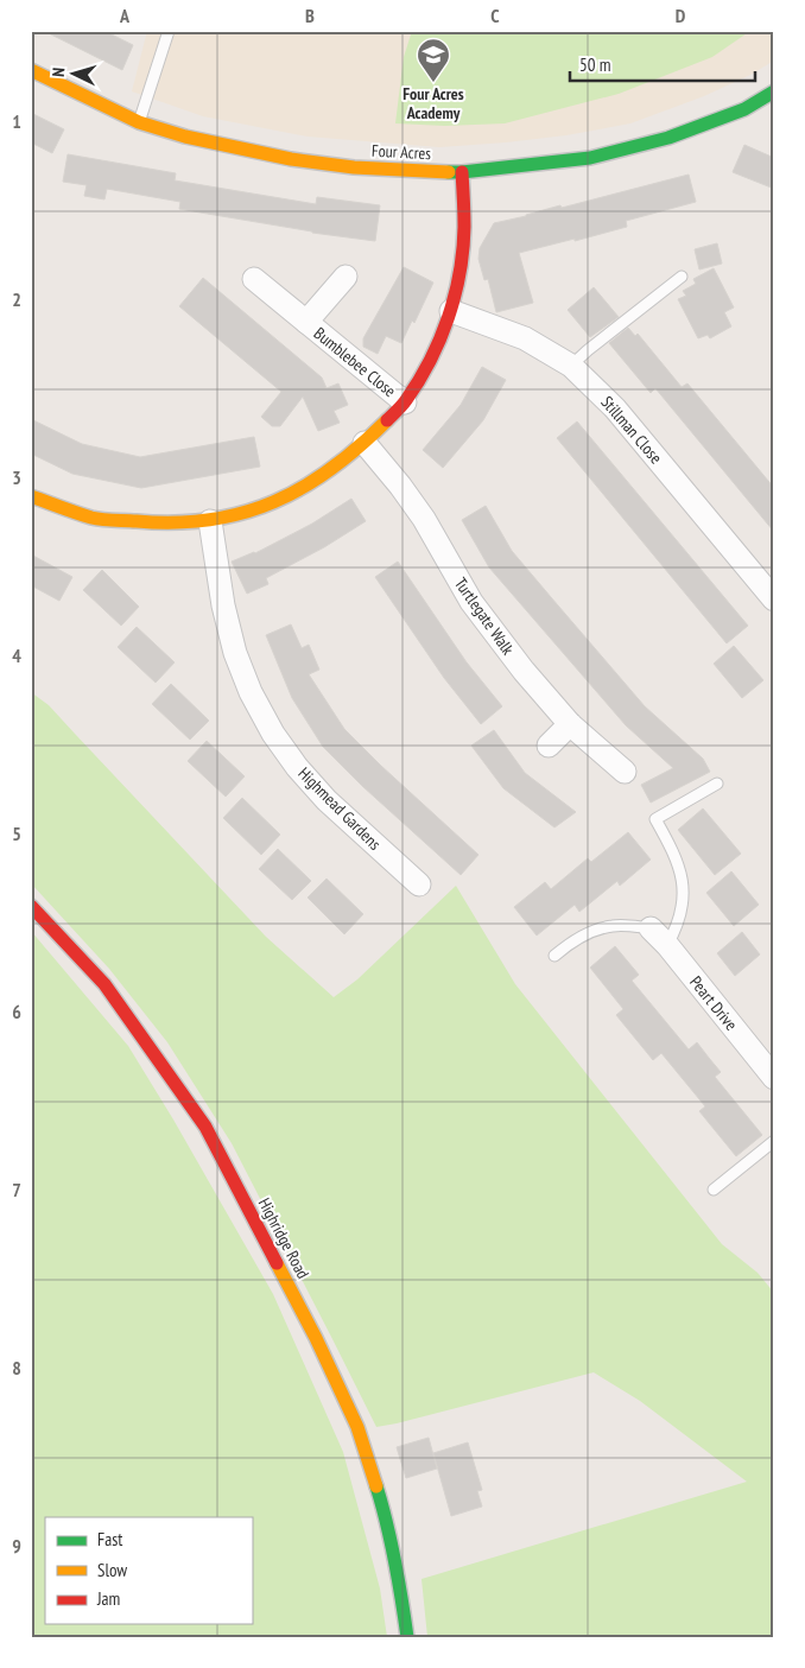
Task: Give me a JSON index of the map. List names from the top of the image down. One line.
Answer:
{"streets":{"street":["Four Acres","Bumblebee Close","Stillman Close","Turtlegate Walk","Highmead Gardens","Peart Drive","Highridge Road"]},"places":{"school or university":["Four Acres Academy"]},"legend":["Fast","Slow","Jam"],"scale_bar":"50 m","north":"left","grid":{"columns":["A","B","C","D"],"rows":["1","2","3","4","5","6","7","8","9"]}}
